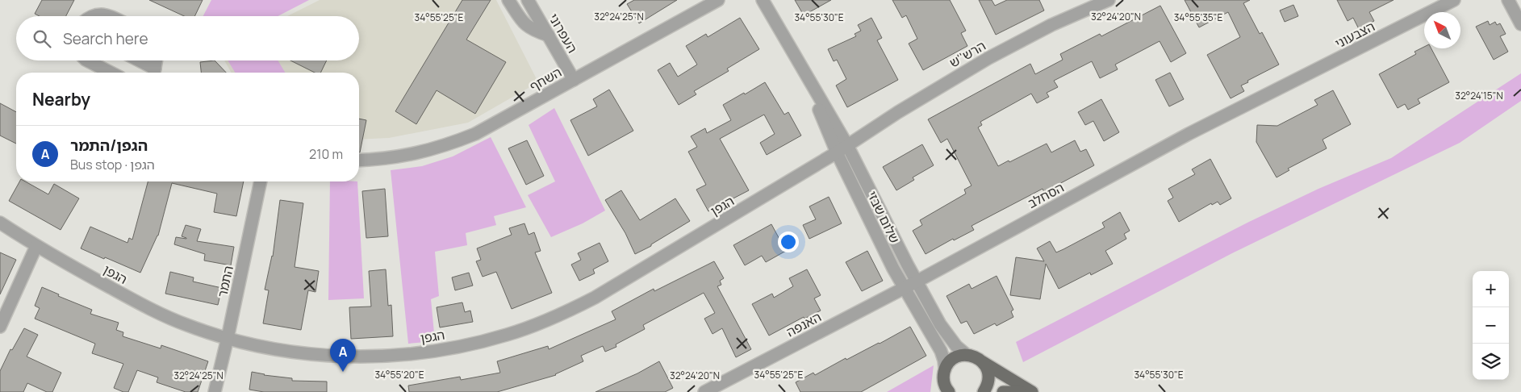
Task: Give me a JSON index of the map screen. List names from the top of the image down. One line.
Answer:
{"streets":{"street":["העפרוני","הצבעוני","הרש''ש","השחף","הסחלב","הגפן","שלום שבזי","התמר","האנפה"]},"crossings":[["העפרוני","השחף"],["הצבעוני","הסחלב"],["הרש''ש","הגפן"],["הרש''ש","שלום שבזי"],["הסחלב","שלום שבזי"],["הסחלב","האנפה"],["הגפן","שלום שבזי"],["הגפן","התמר"],["שלום שבזי","האנפה"]],"north":"top left","page":{"search":"Search here","heading":"Nearby","list":[{"mark":"A","name":"הגפן/התמר","note":"Bus stop · הגפן","value":"210 m"}],"map_buttons":["+","−"],"pins":"A"},"coordinates":["32°24'25\"N","32°24'20\"N","34°55'30\"E","34°55'25\"E","34°55'35\"E","32°24'15\"N","34°55'20\"E"]}
